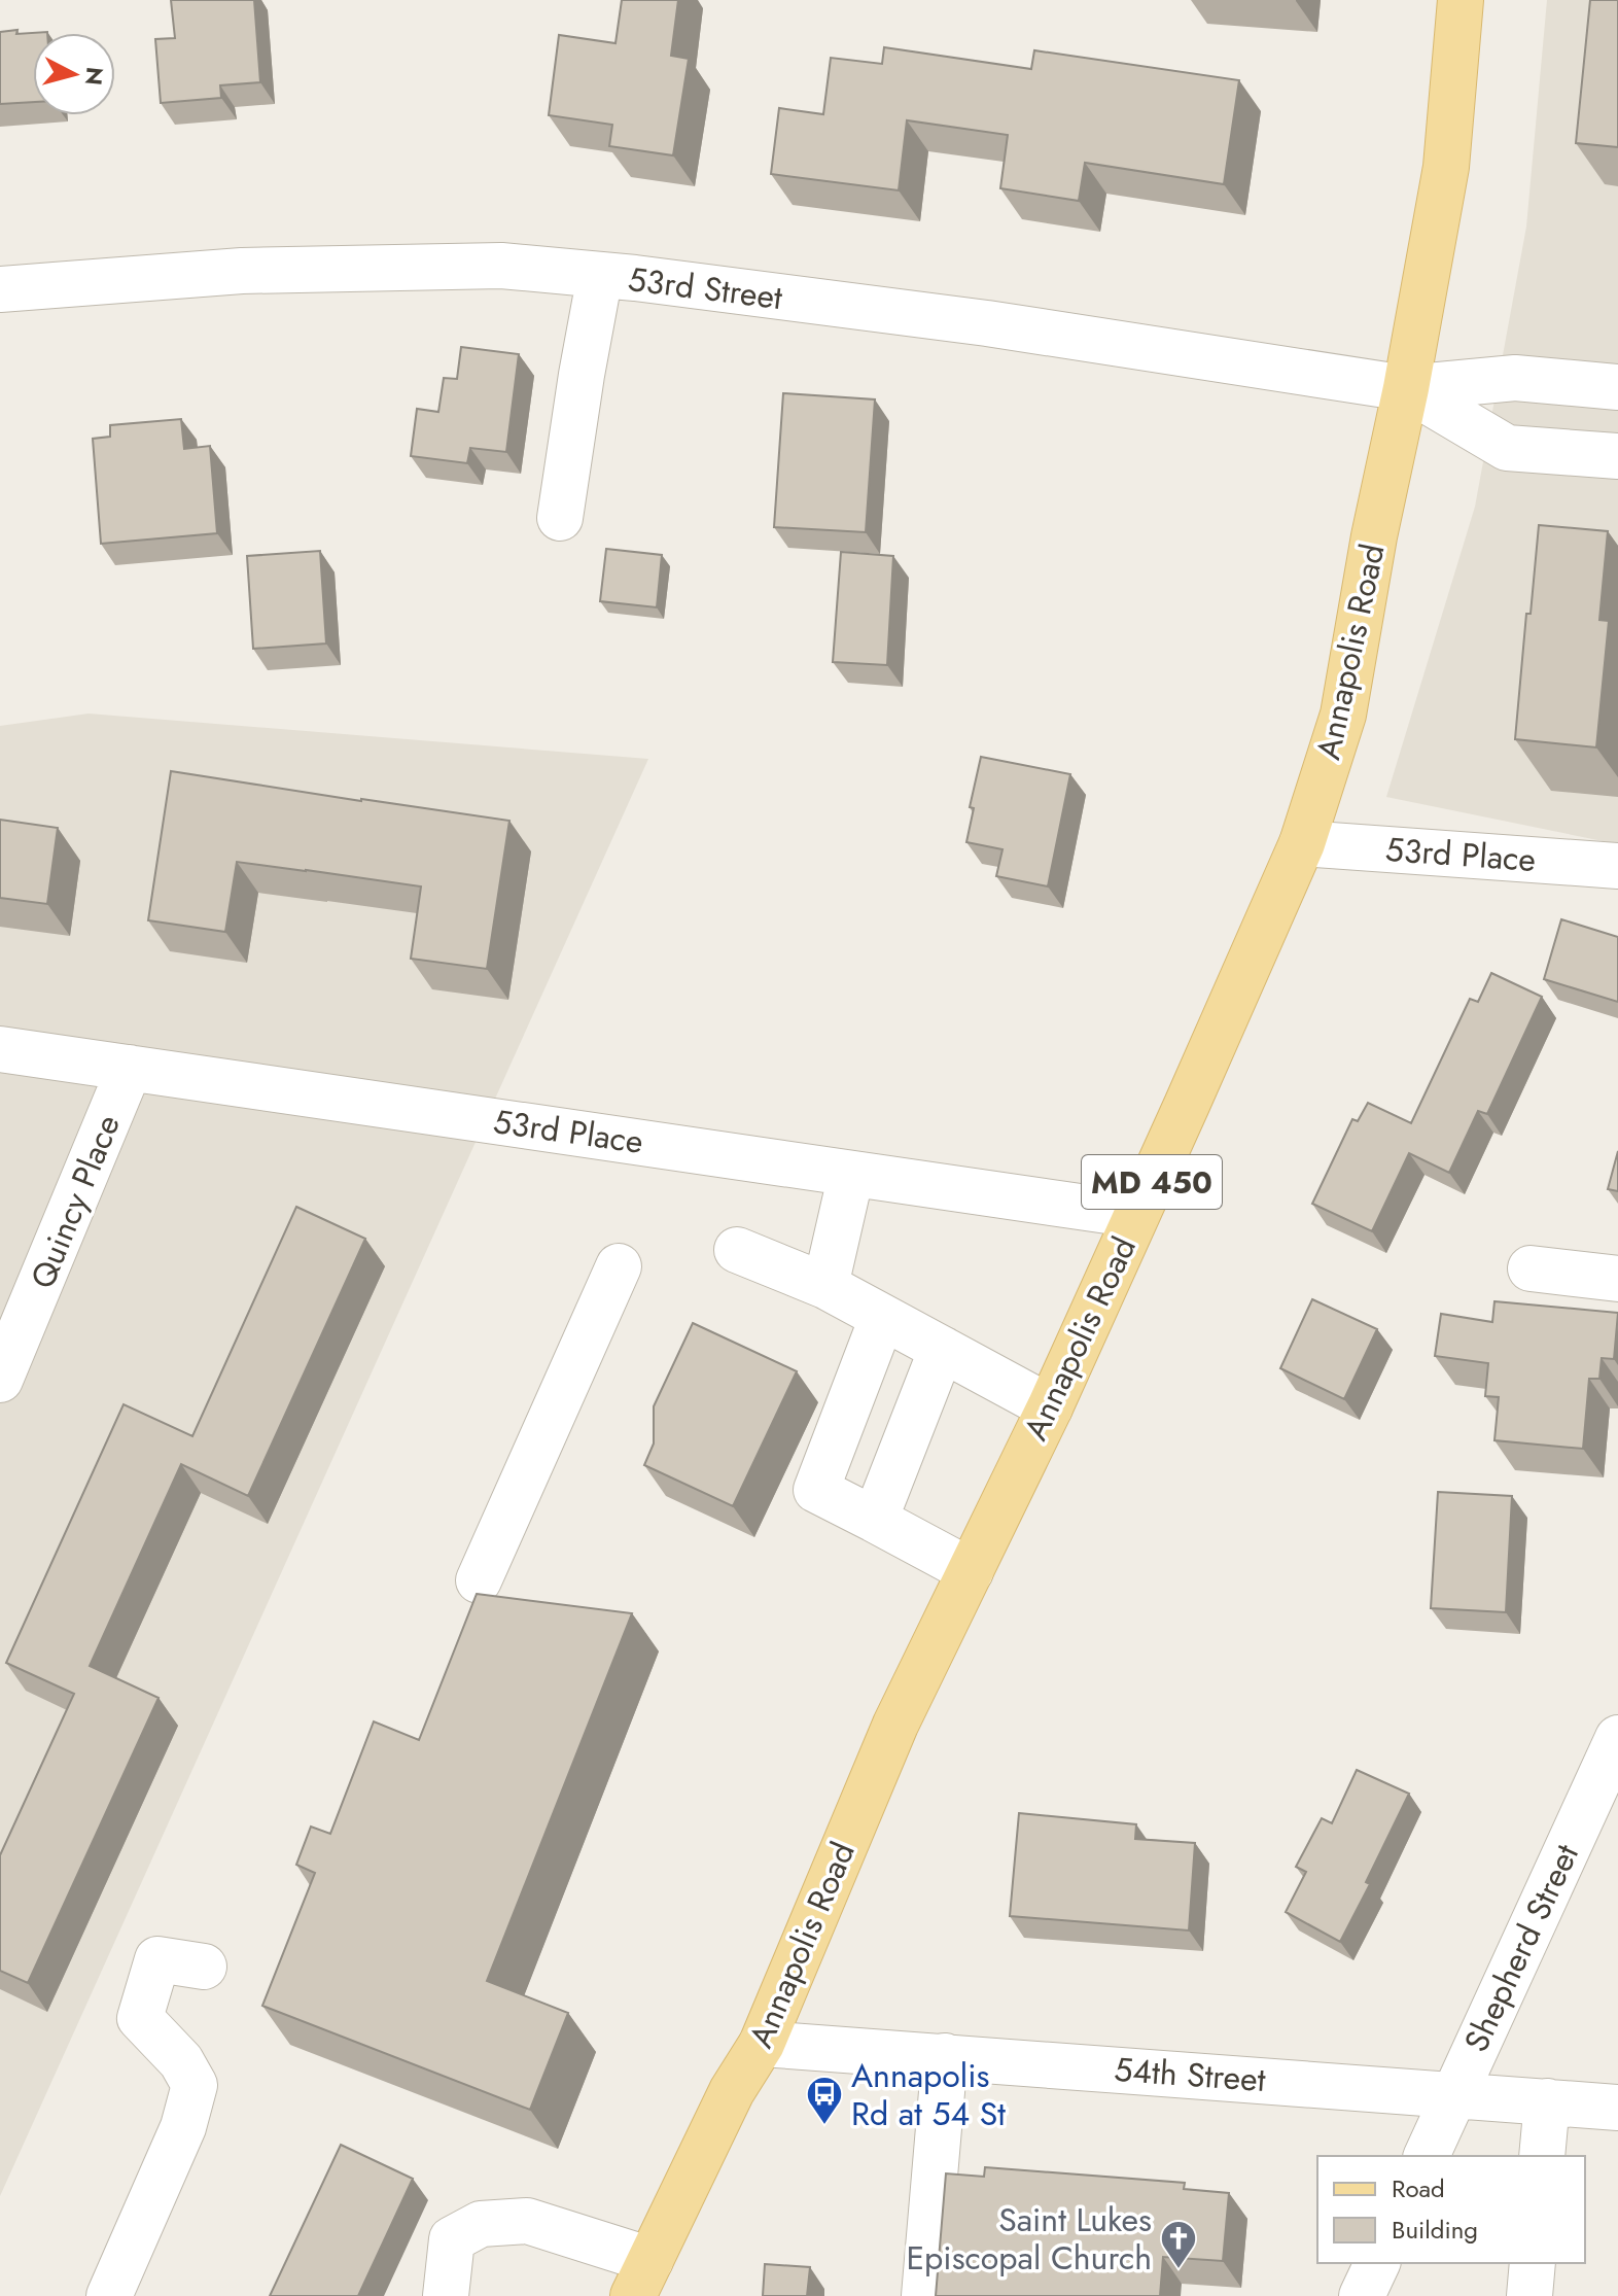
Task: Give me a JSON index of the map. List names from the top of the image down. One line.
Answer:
{"streets":{"main road":["Annapolis Road","MD 450"],"street":["53rd Street","53rd Place","Quincy Place","Shepherd Street","54th Street"]},"crossings":[["53rd Street","Annapolis Road"],["Annapolis Road","53rd Place"],["Annapolis Road","54th Street"],["53rd Place","Quincy Place"],["Shepherd Street","54th Street"]],"places":{"bus stop":["Annapolis Rd at 54 St"],"church":["Saint Lukes Episcopal Church"]},"legend":["Road","Building"],"north":"right"}
